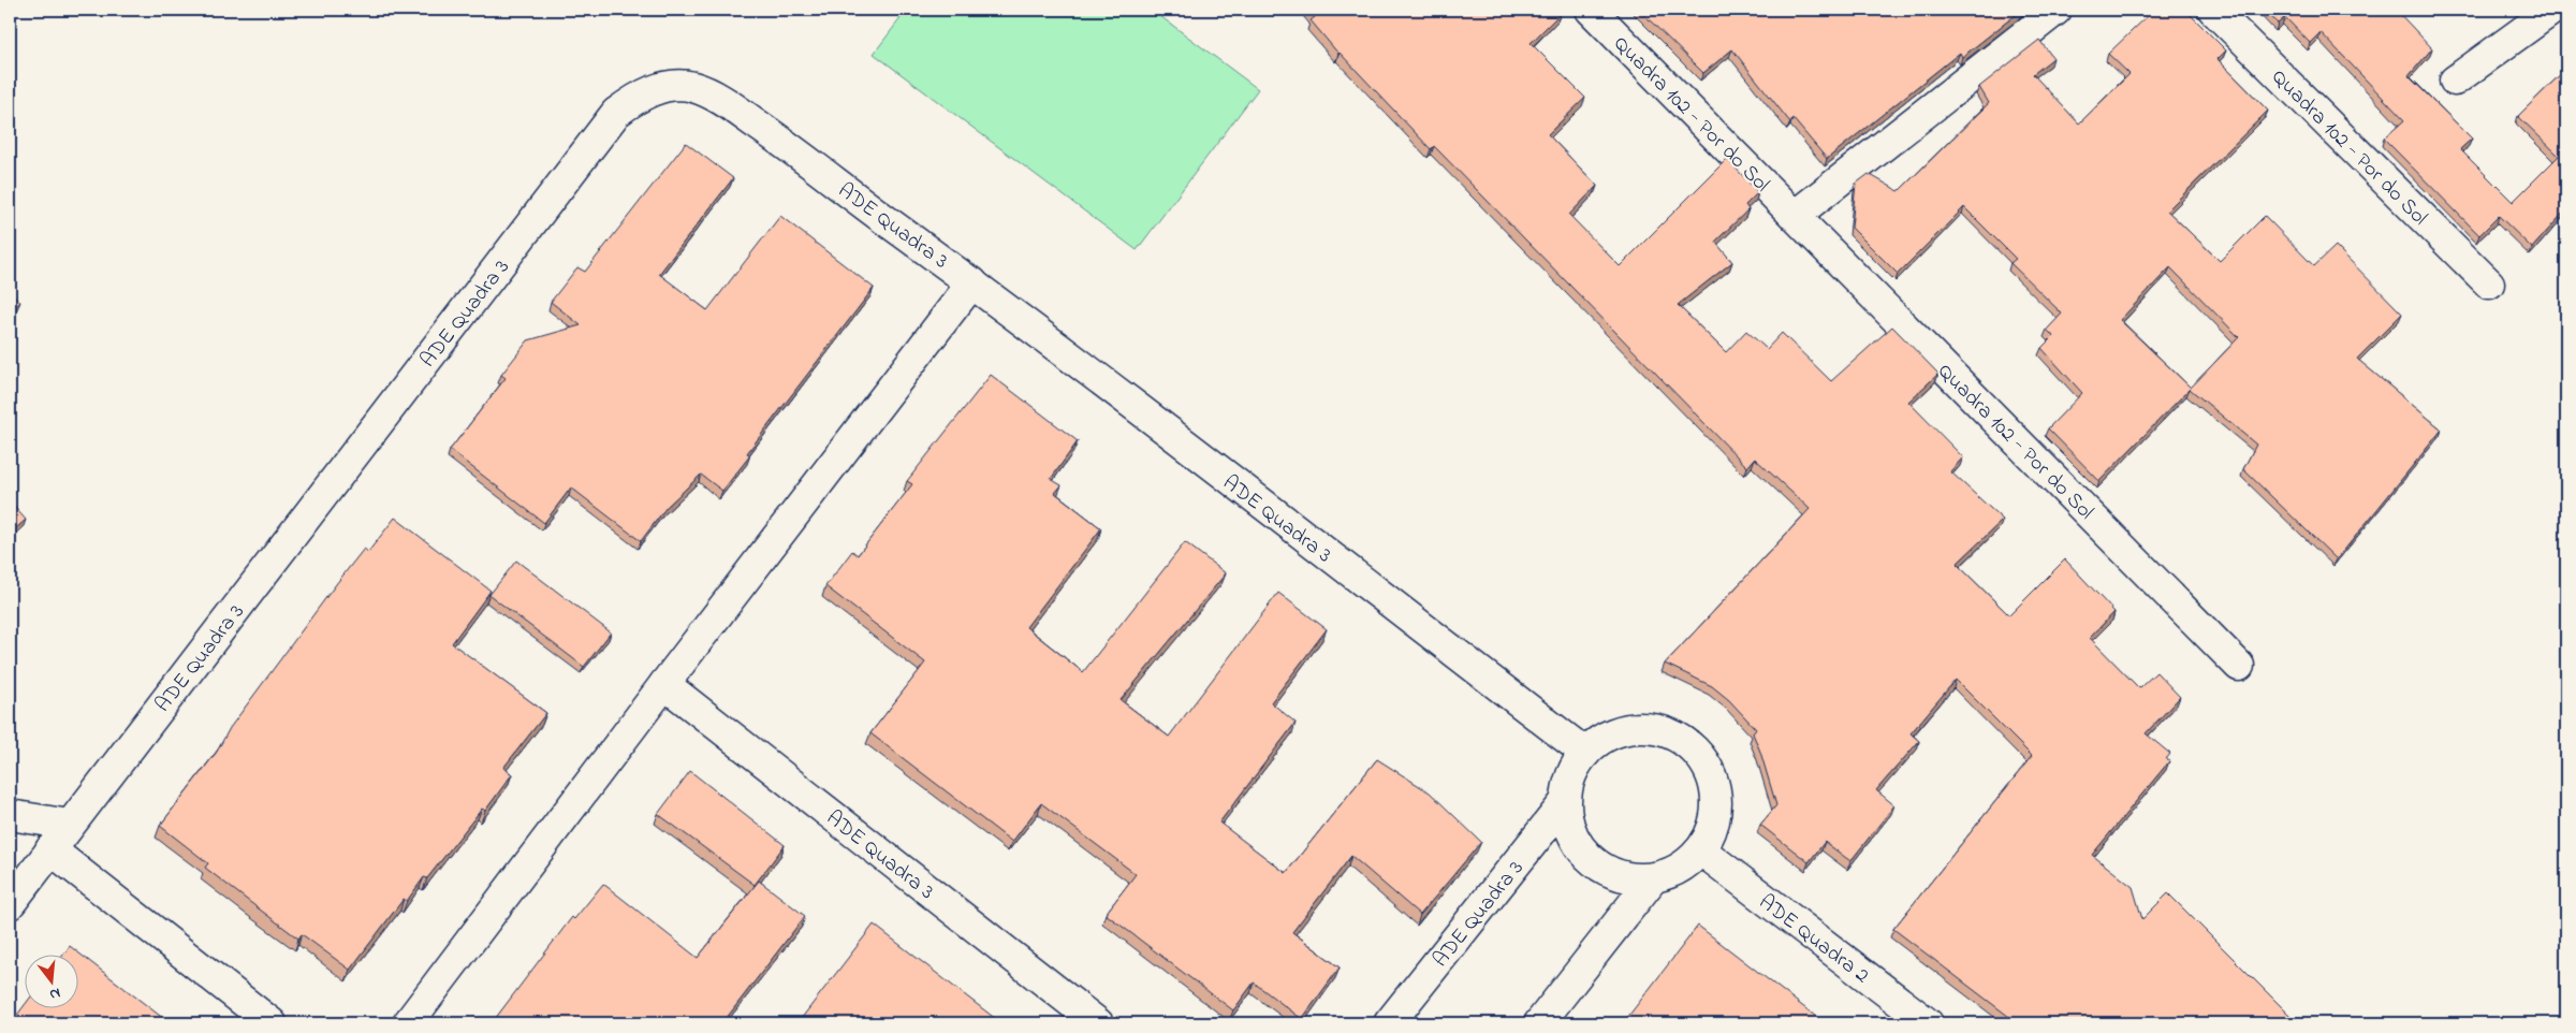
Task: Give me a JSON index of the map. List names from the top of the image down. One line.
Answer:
{"streets":{"street":["Quadra 102 - Por do Sol","ADE Quadra 3","ADE Quadra 2"]},"crossings":[["ADE Quadra 3","ADE Quadra 2"]],"north":"bottom"}
